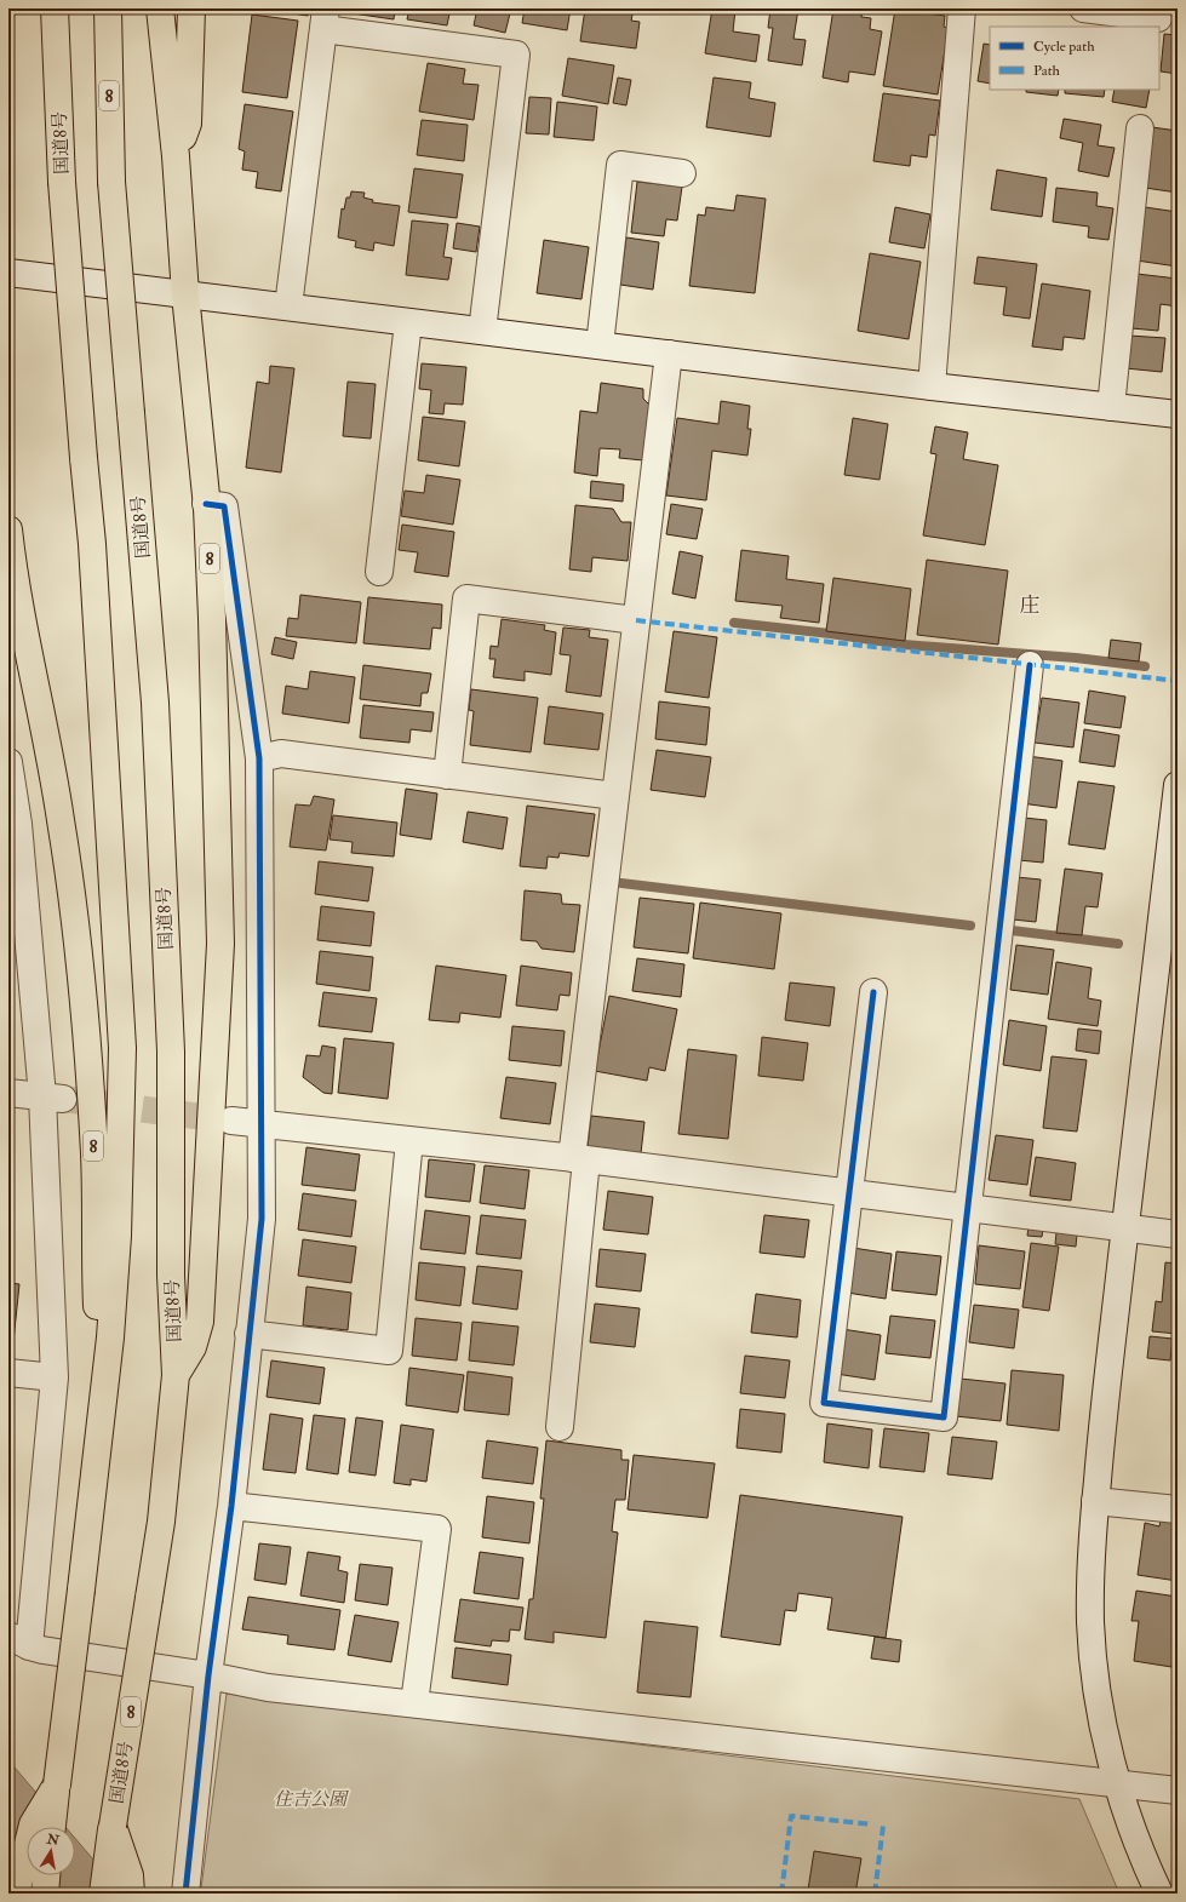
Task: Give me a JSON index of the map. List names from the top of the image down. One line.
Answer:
{"streets":{"highway":["8","国道8号"]},"crossings":[["8","国道8号"]],"districts":["庄"],"parks":["住吉公園"],"legend":["Cycle path","Path"],"north":"top"}
